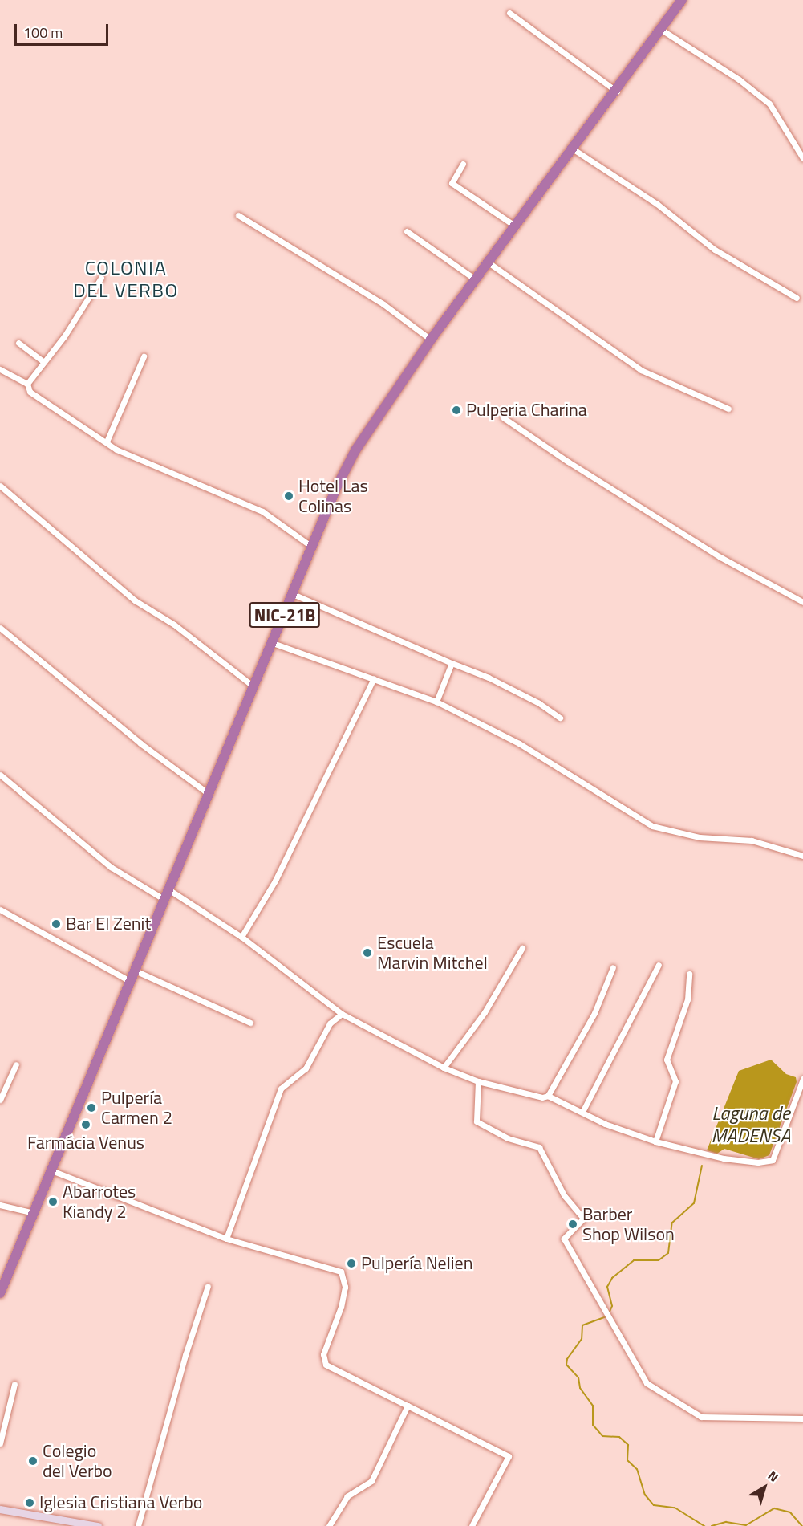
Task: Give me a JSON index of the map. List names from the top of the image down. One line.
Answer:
{"streets":{"highway":["NIC-21B"]},"districts":["COLONIA DEL VERBO"],"water":["Laguna de MADENSA"],"places":["Pulperia Charina","Hotel Las Colinas","Bar El Zenit","Escuela Marvin Mitchel","Pulpería Carmen 2","Farmácia Venus","Abarrotes Kiandy 2","Barber Shop Wilson","Pulpería Nelien","Colegio del Verbo","Iglesia Cristiana Verbo"],"scale_bar":"100 m","north":"top right"}
